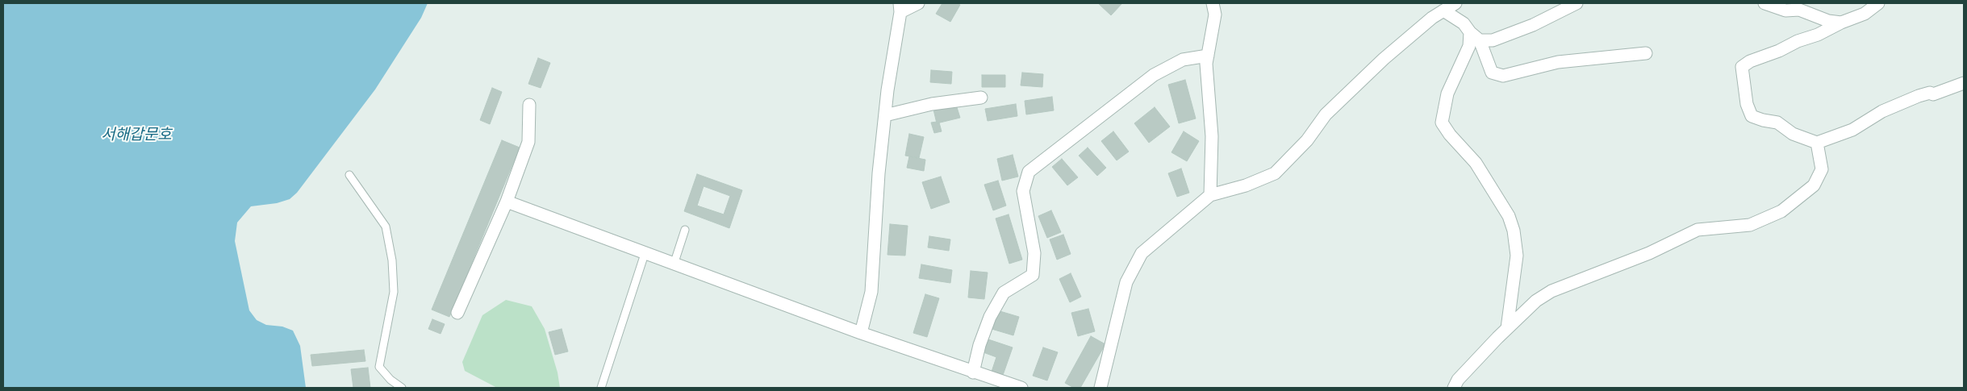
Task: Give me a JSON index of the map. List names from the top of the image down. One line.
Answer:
{"water":["서해갑문호"]}
